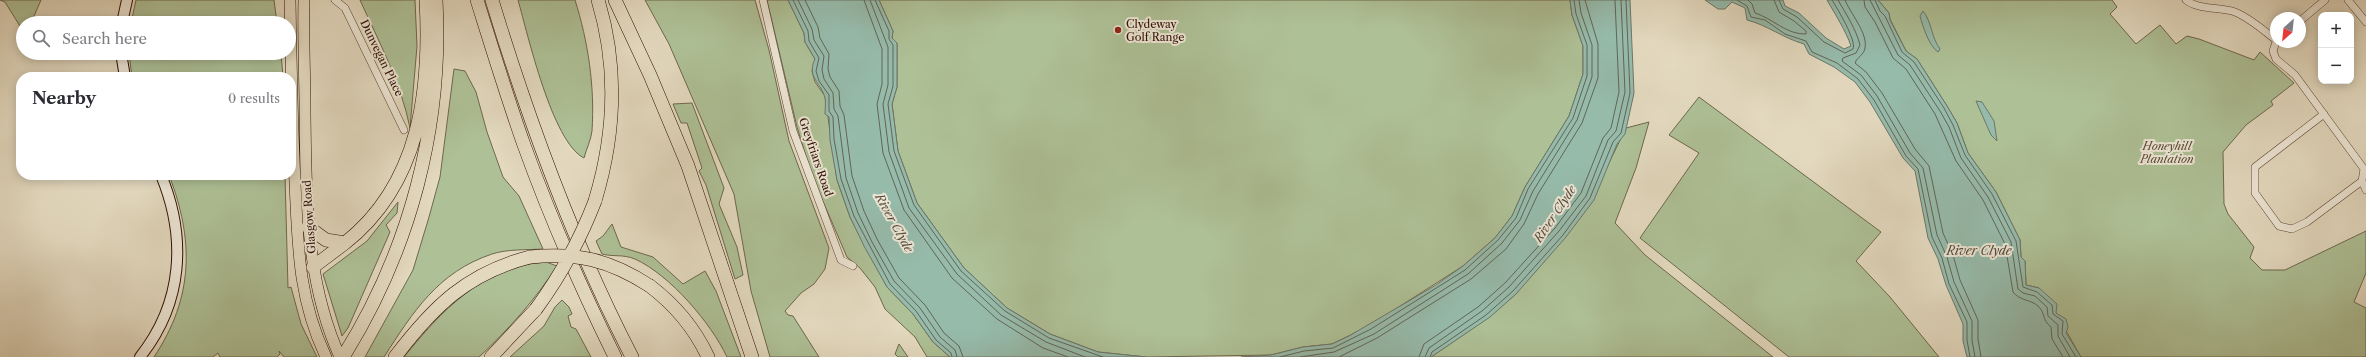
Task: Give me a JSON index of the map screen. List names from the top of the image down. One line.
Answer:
{"streets":{"main road":["Glasgow Road"],"street":["Dunvegan Place","Greyfriars Road"]},"water":["River Clyde"],"parks":["Honeyhill Plantation"],"places":["Clydeway Golf Range"],"north":"bottom left","page":{"map_buttons":["+","−"],"search":"Search here","heading":["Nearby","0 results"]}}
